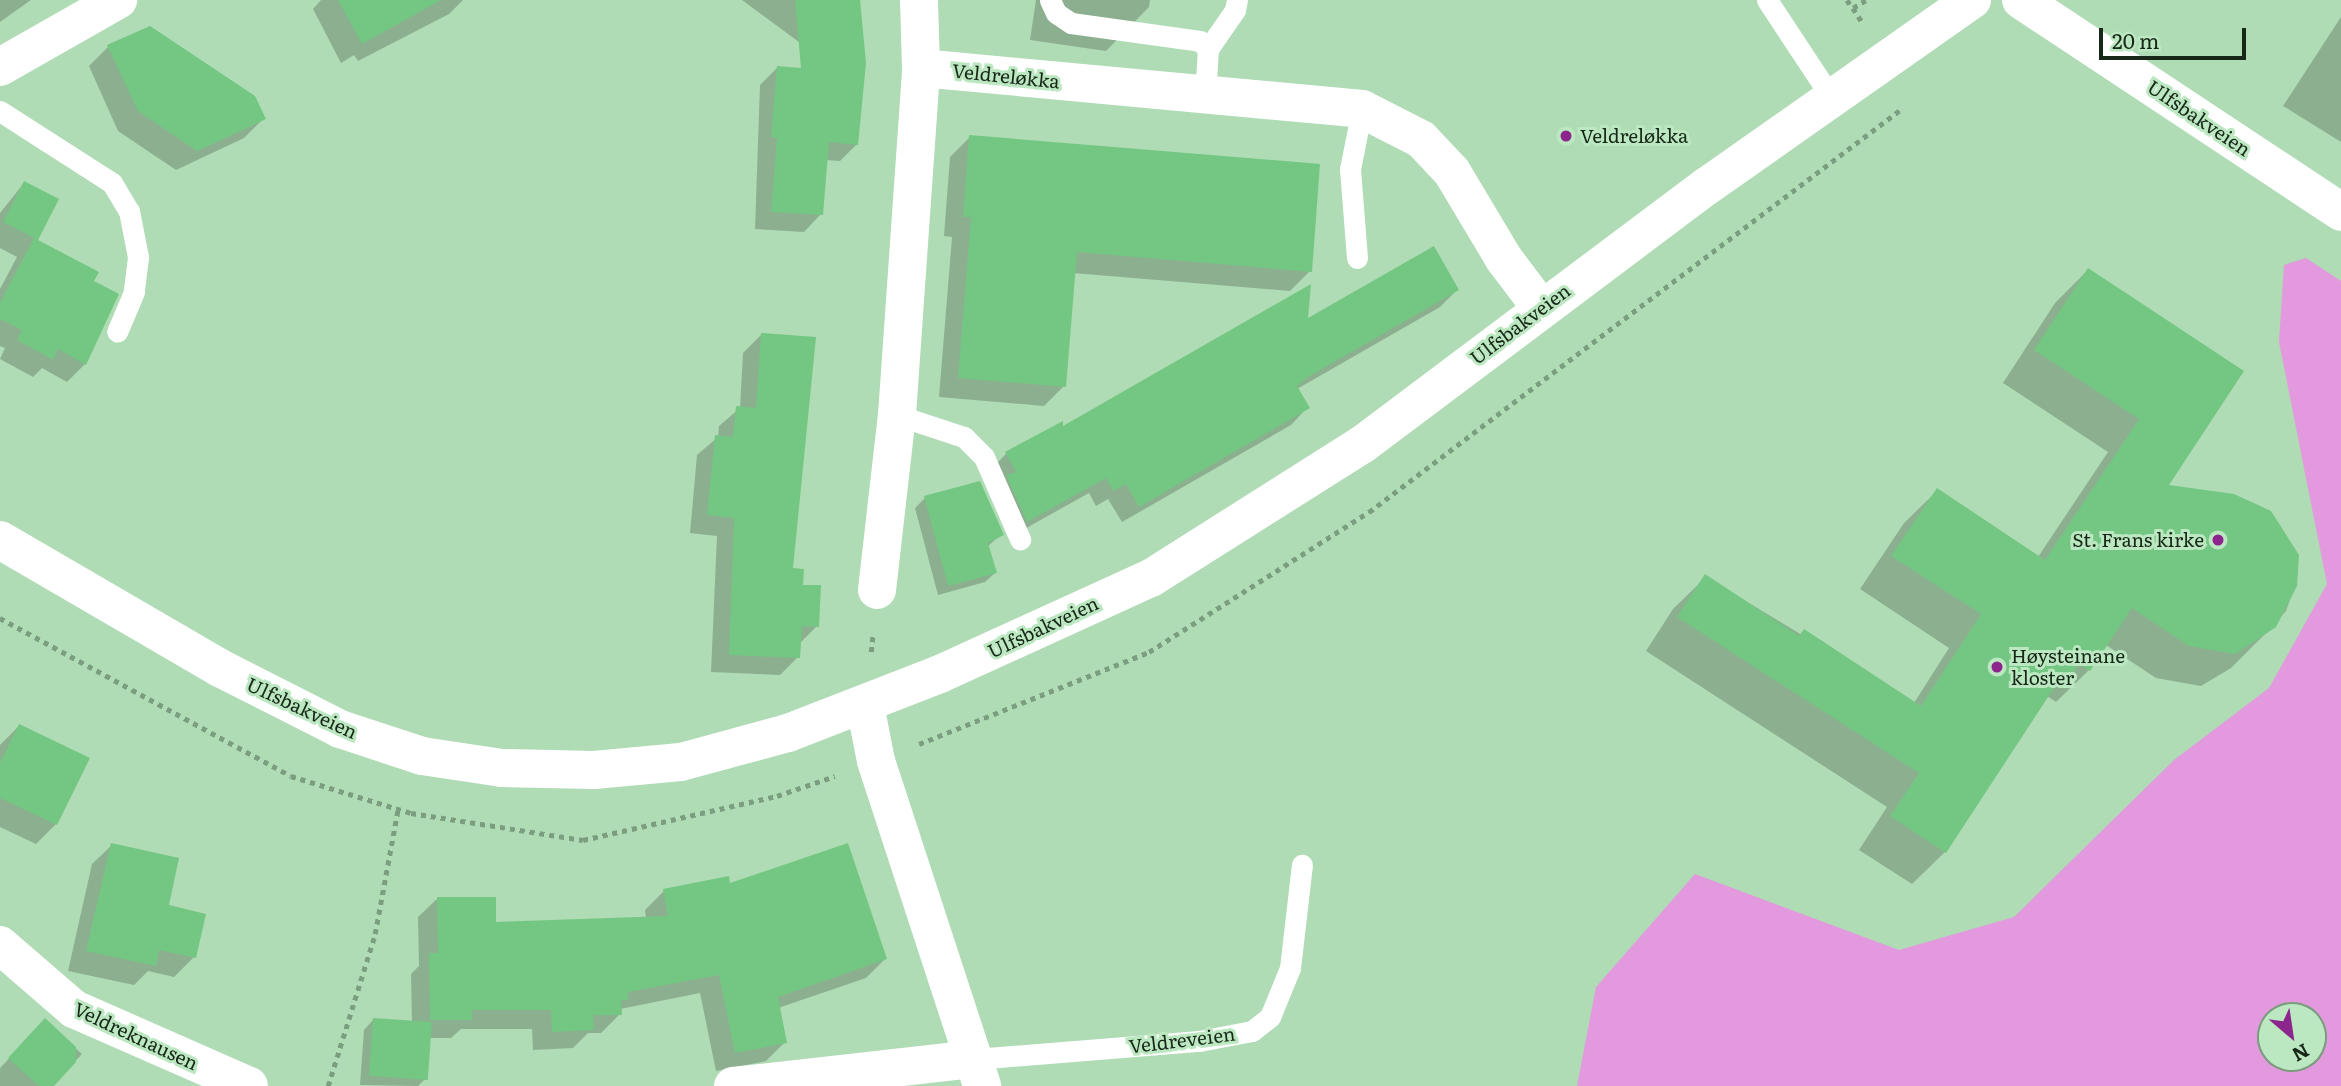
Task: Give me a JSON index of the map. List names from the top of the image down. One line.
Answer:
{"streets":{"street":["Veldreløkka","Ulfsbakveien","Veldreknausen"],"lane":["Veldreveien"]},"crossings":[["Veldreløkka","Ulfsbakveien"]],"places":["Veldreløkka","St. Frans kirke","Høysteinane kloster"],"scale_bar":"20 m","north":"bottom right"}
